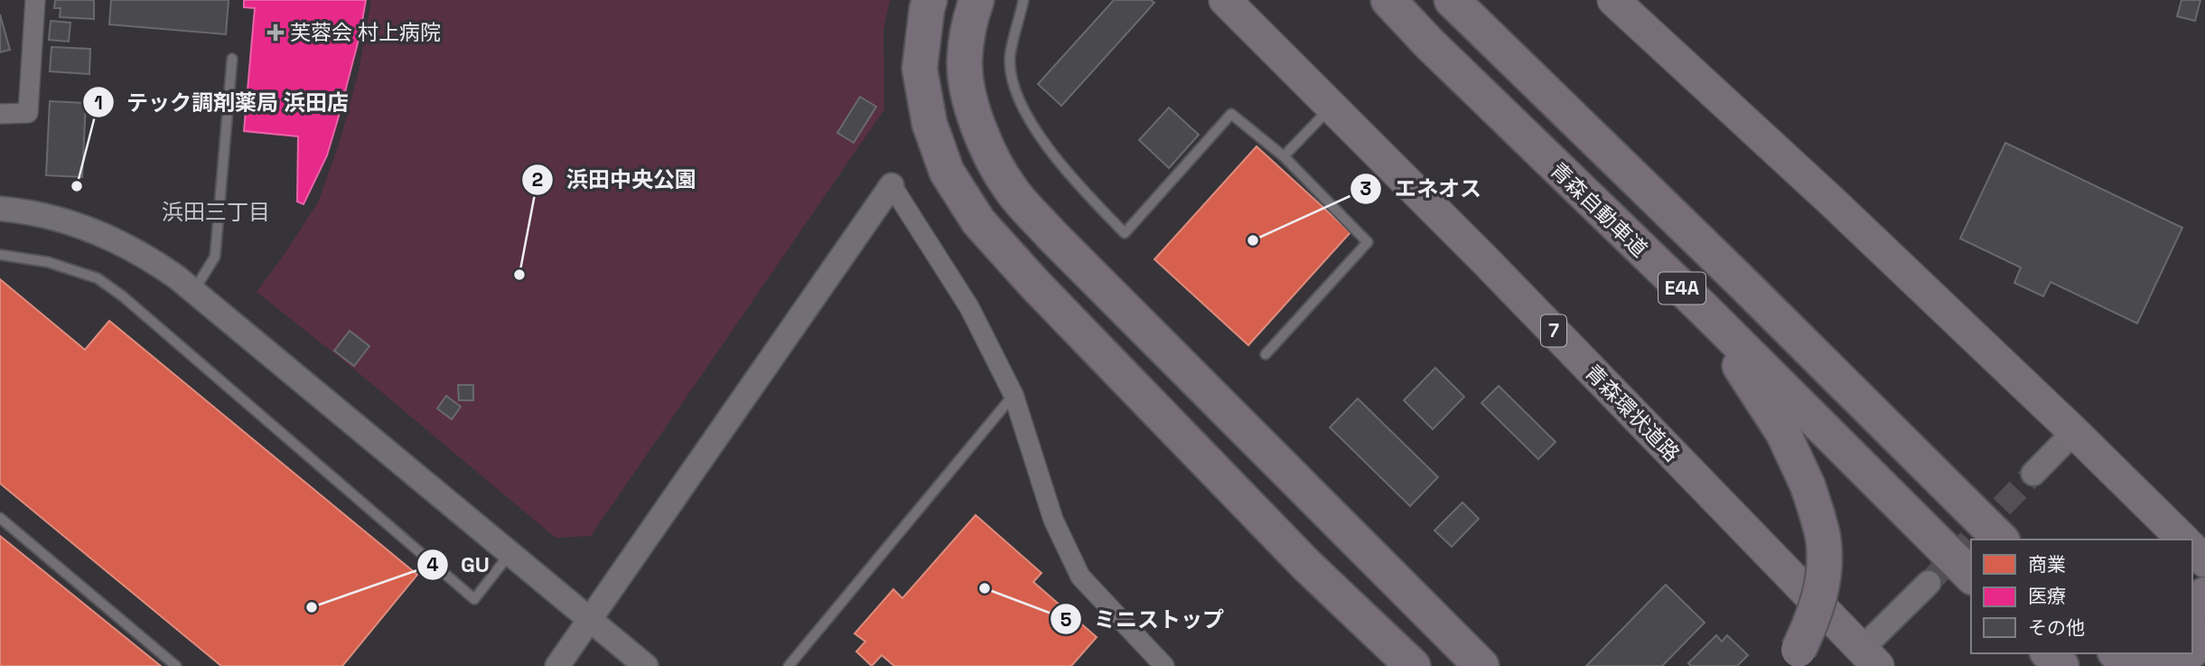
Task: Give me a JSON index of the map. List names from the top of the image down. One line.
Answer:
{"streets":{"highway":["青森自動車道","E4A","7","青森環状道路"]},"districts":["浜田三丁目"],"places":{"health":["芙蓉会 村上病院"],"other":["テック調剤薬局 浜田店","エネオス","浜田中央公園","ミニストップ","GU"]},"legend":["商業","医療","その他"]}
